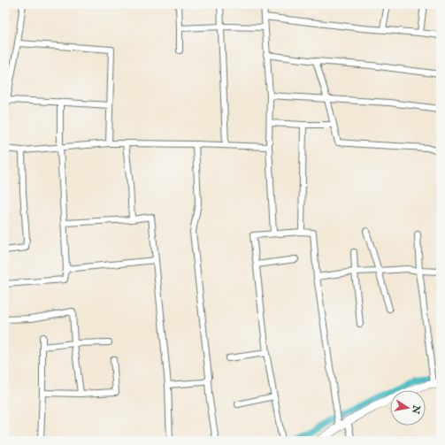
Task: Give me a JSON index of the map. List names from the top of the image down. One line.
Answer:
{"north":"right"}
